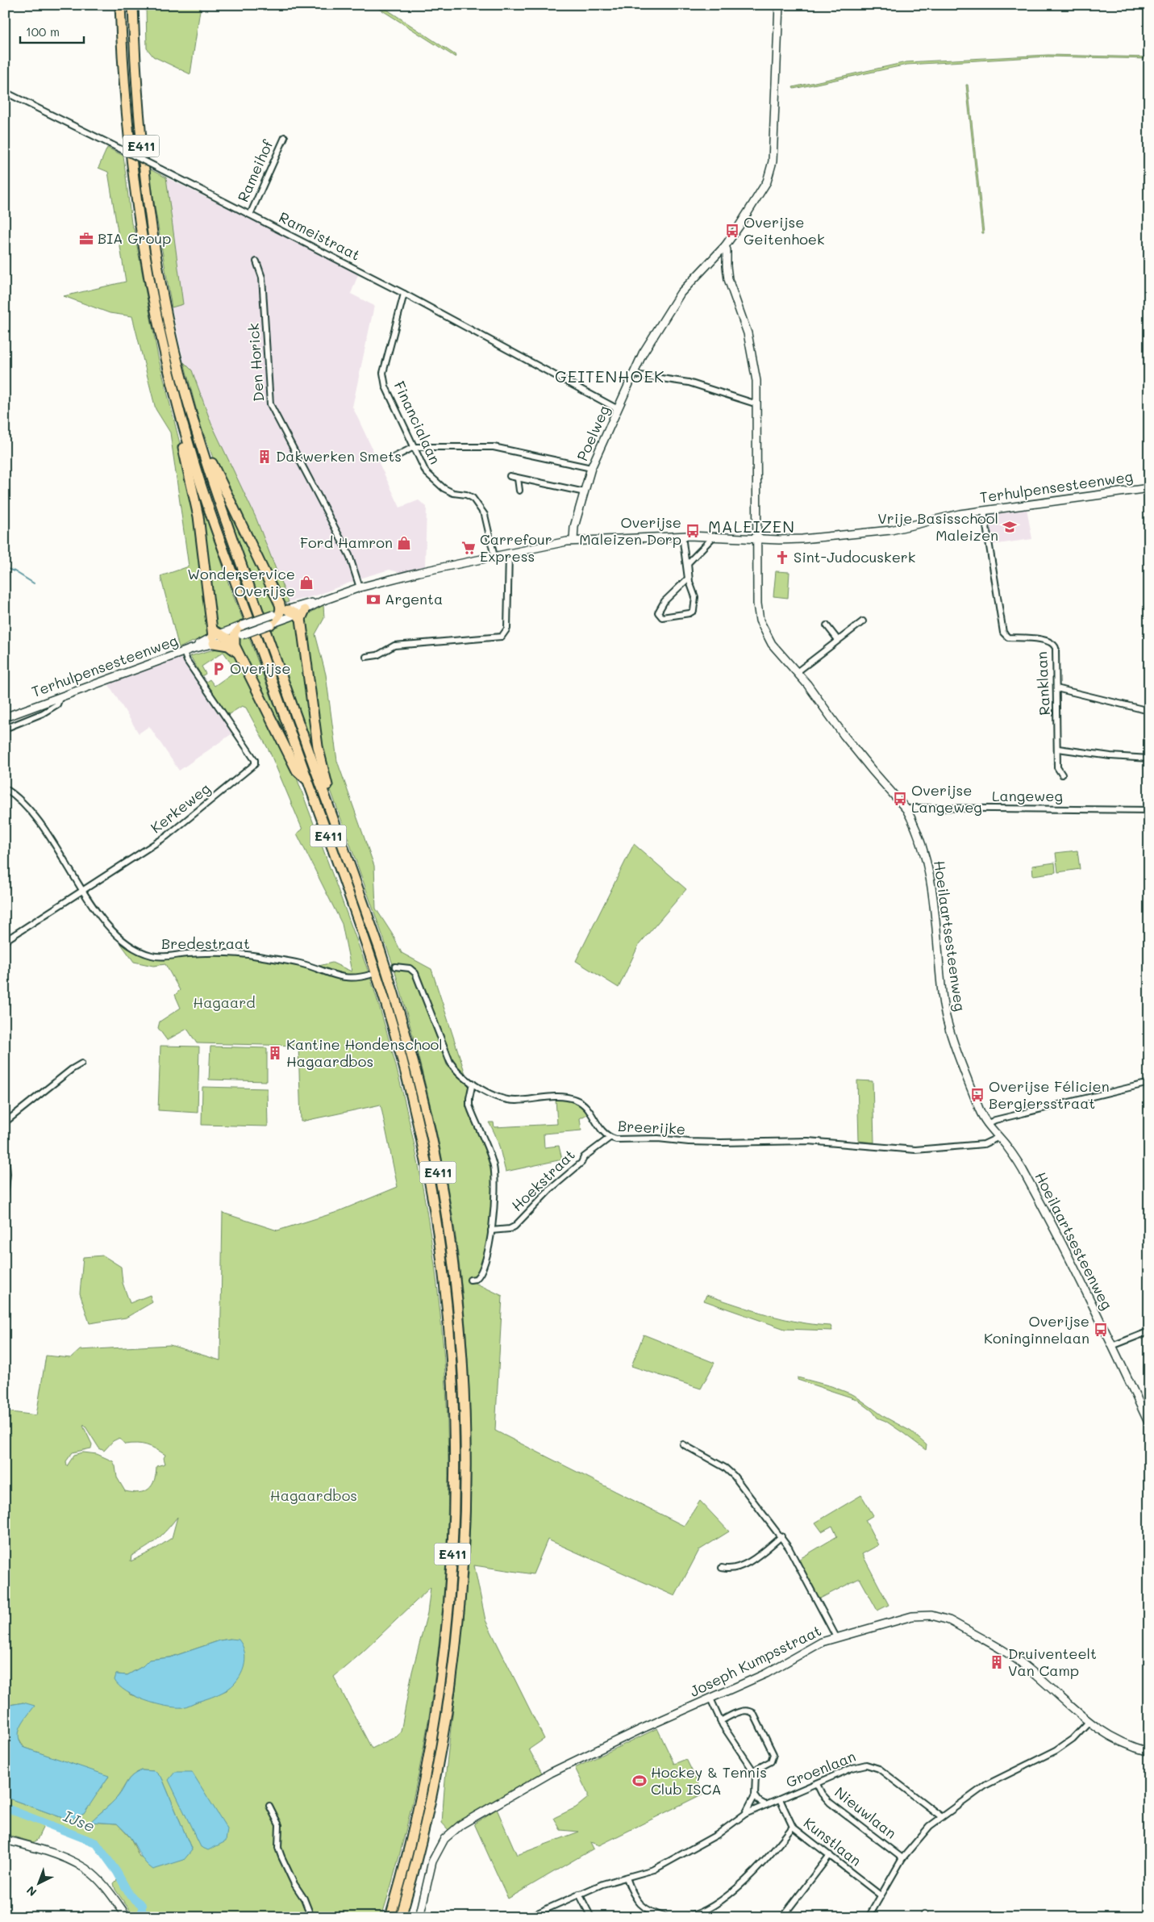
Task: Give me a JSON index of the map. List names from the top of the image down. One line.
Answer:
{"streets":{"highway":["E411"],"street":["Rameihof","Rameistraat","Den Horick","Financialaan","Poelweg","Terhulpensesteenweg","Ranklaan","Langeweg","Kerkeweg","Hoeilaartsesteenweg","Bredestraat","Breerijke","Hoekstraat","Joseph Kumpsstraat","Groenlaan","Nieuwlaan","Kunstlaan"]},"crossings":[["Rameihof","Rameistraat"],["Rameistraat","Financialaan"],["Rameistraat","Poelweg"],["Den Horick","Terhulpensesteenweg"],["Financialaan","Terhulpensesteenweg"],["Poelweg","Terhulpensesteenweg"],["Poelweg","Hoeilaartsesteenweg"],["Terhulpensesteenweg","Ranklaan"],["Terhulpensesteenweg","Kerkeweg"],["Terhulpensesteenweg","Hoeilaartsesteenweg"],["Langeweg","Hoeilaartsesteenweg"],["Kerkeweg","Bredestraat"],["Hoeilaartsesteenweg","Breerijke"],["Breerijke","Hoekstraat"],["Groenlaan","Nieuwlaan"],["Groenlaan","Kunstlaan"]],"districts":["GEITENHOEK","MALEIZEN"],"water":["IJse"],"parks":["Hagaard","Hagaardbos"],"places":{"bus stop":["Overijse Geitenhoek","Overijse Maleizen Dorp","Overijse Langeweg","Overijse Félicien Bergiersstraat","Overijse Koninginnelaan"],"office":["BIA Group"],"building":["Dakwerken Smets","Kantine Hondenschool Hagaardbos","Druiventeelt Van Camp"],"school or university":["Vrije Basisschool Maleizen"],"shop":["Ford Hamron","Wonderservice Overijse"],"supermarket":["Carrefour Express"],"church":["Sint-Judocuskerk"],"bank":["Argenta"],"parking":["Overijse"],"sports":["Hockey & Tennis Club ISCA"]},"scale_bar":"100 m","north":"bottom left"}
